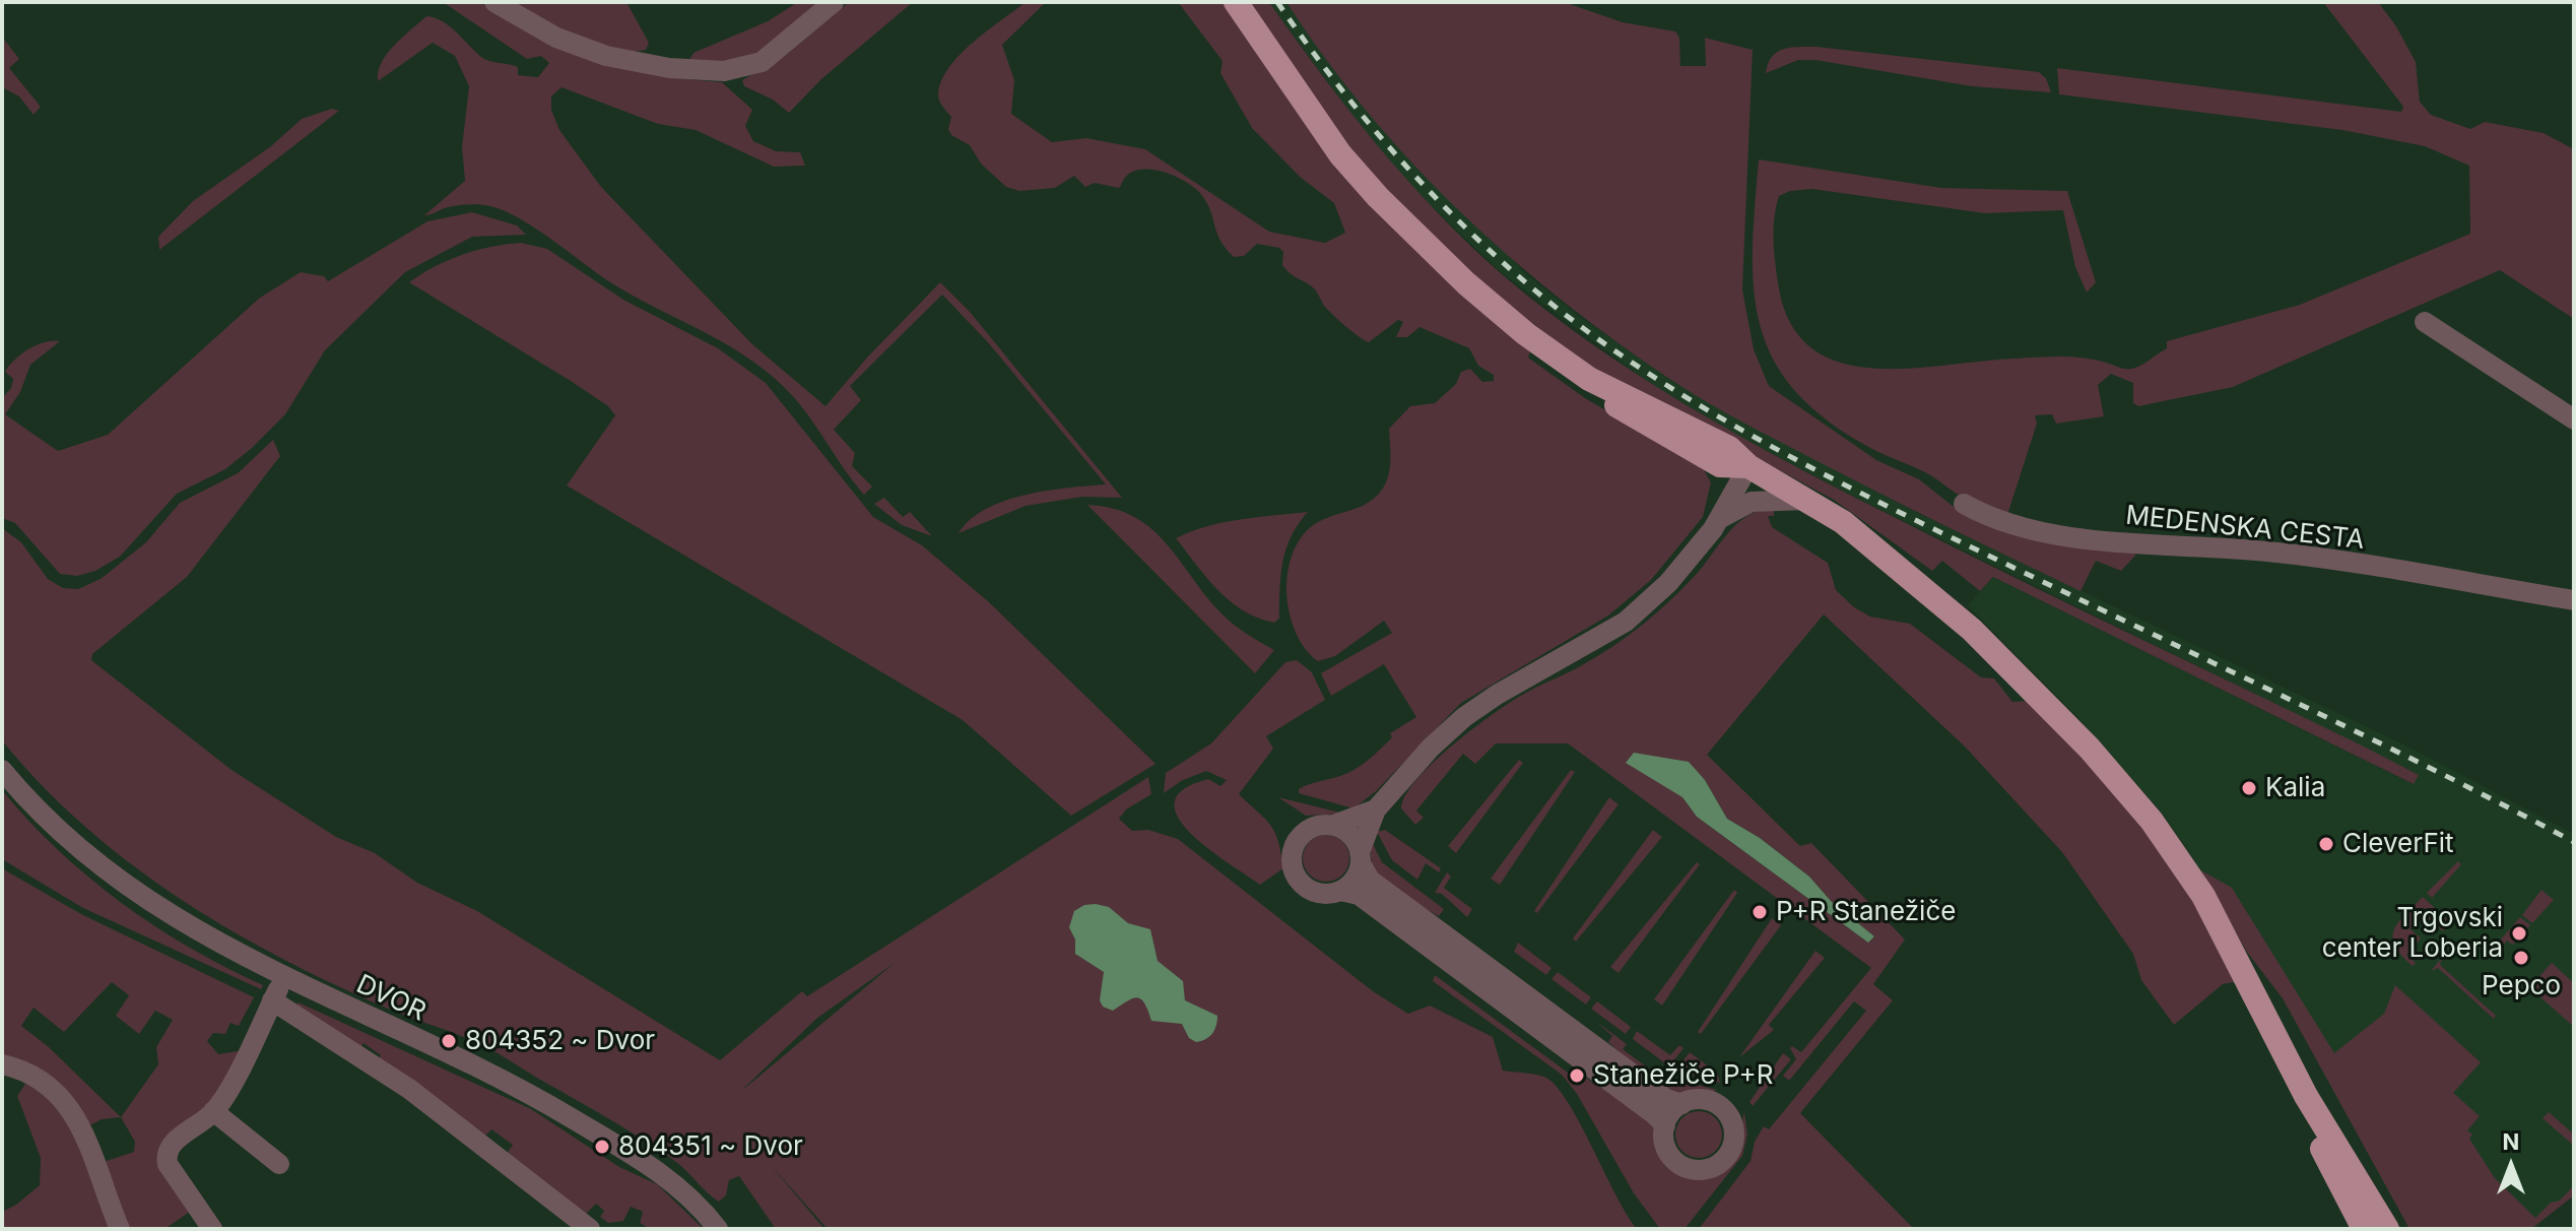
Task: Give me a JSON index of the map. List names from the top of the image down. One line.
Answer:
{"streets":{"street":["MEDENSKA CESTA","DVOR"]},"places":["Kalia","CleverFit","P+R Stanežiče","Trgovski center Loberia","Pepco","804352 ~ Dvor","Stanežiče P+R","804351 ~ Dvor"],"north":"top"}
